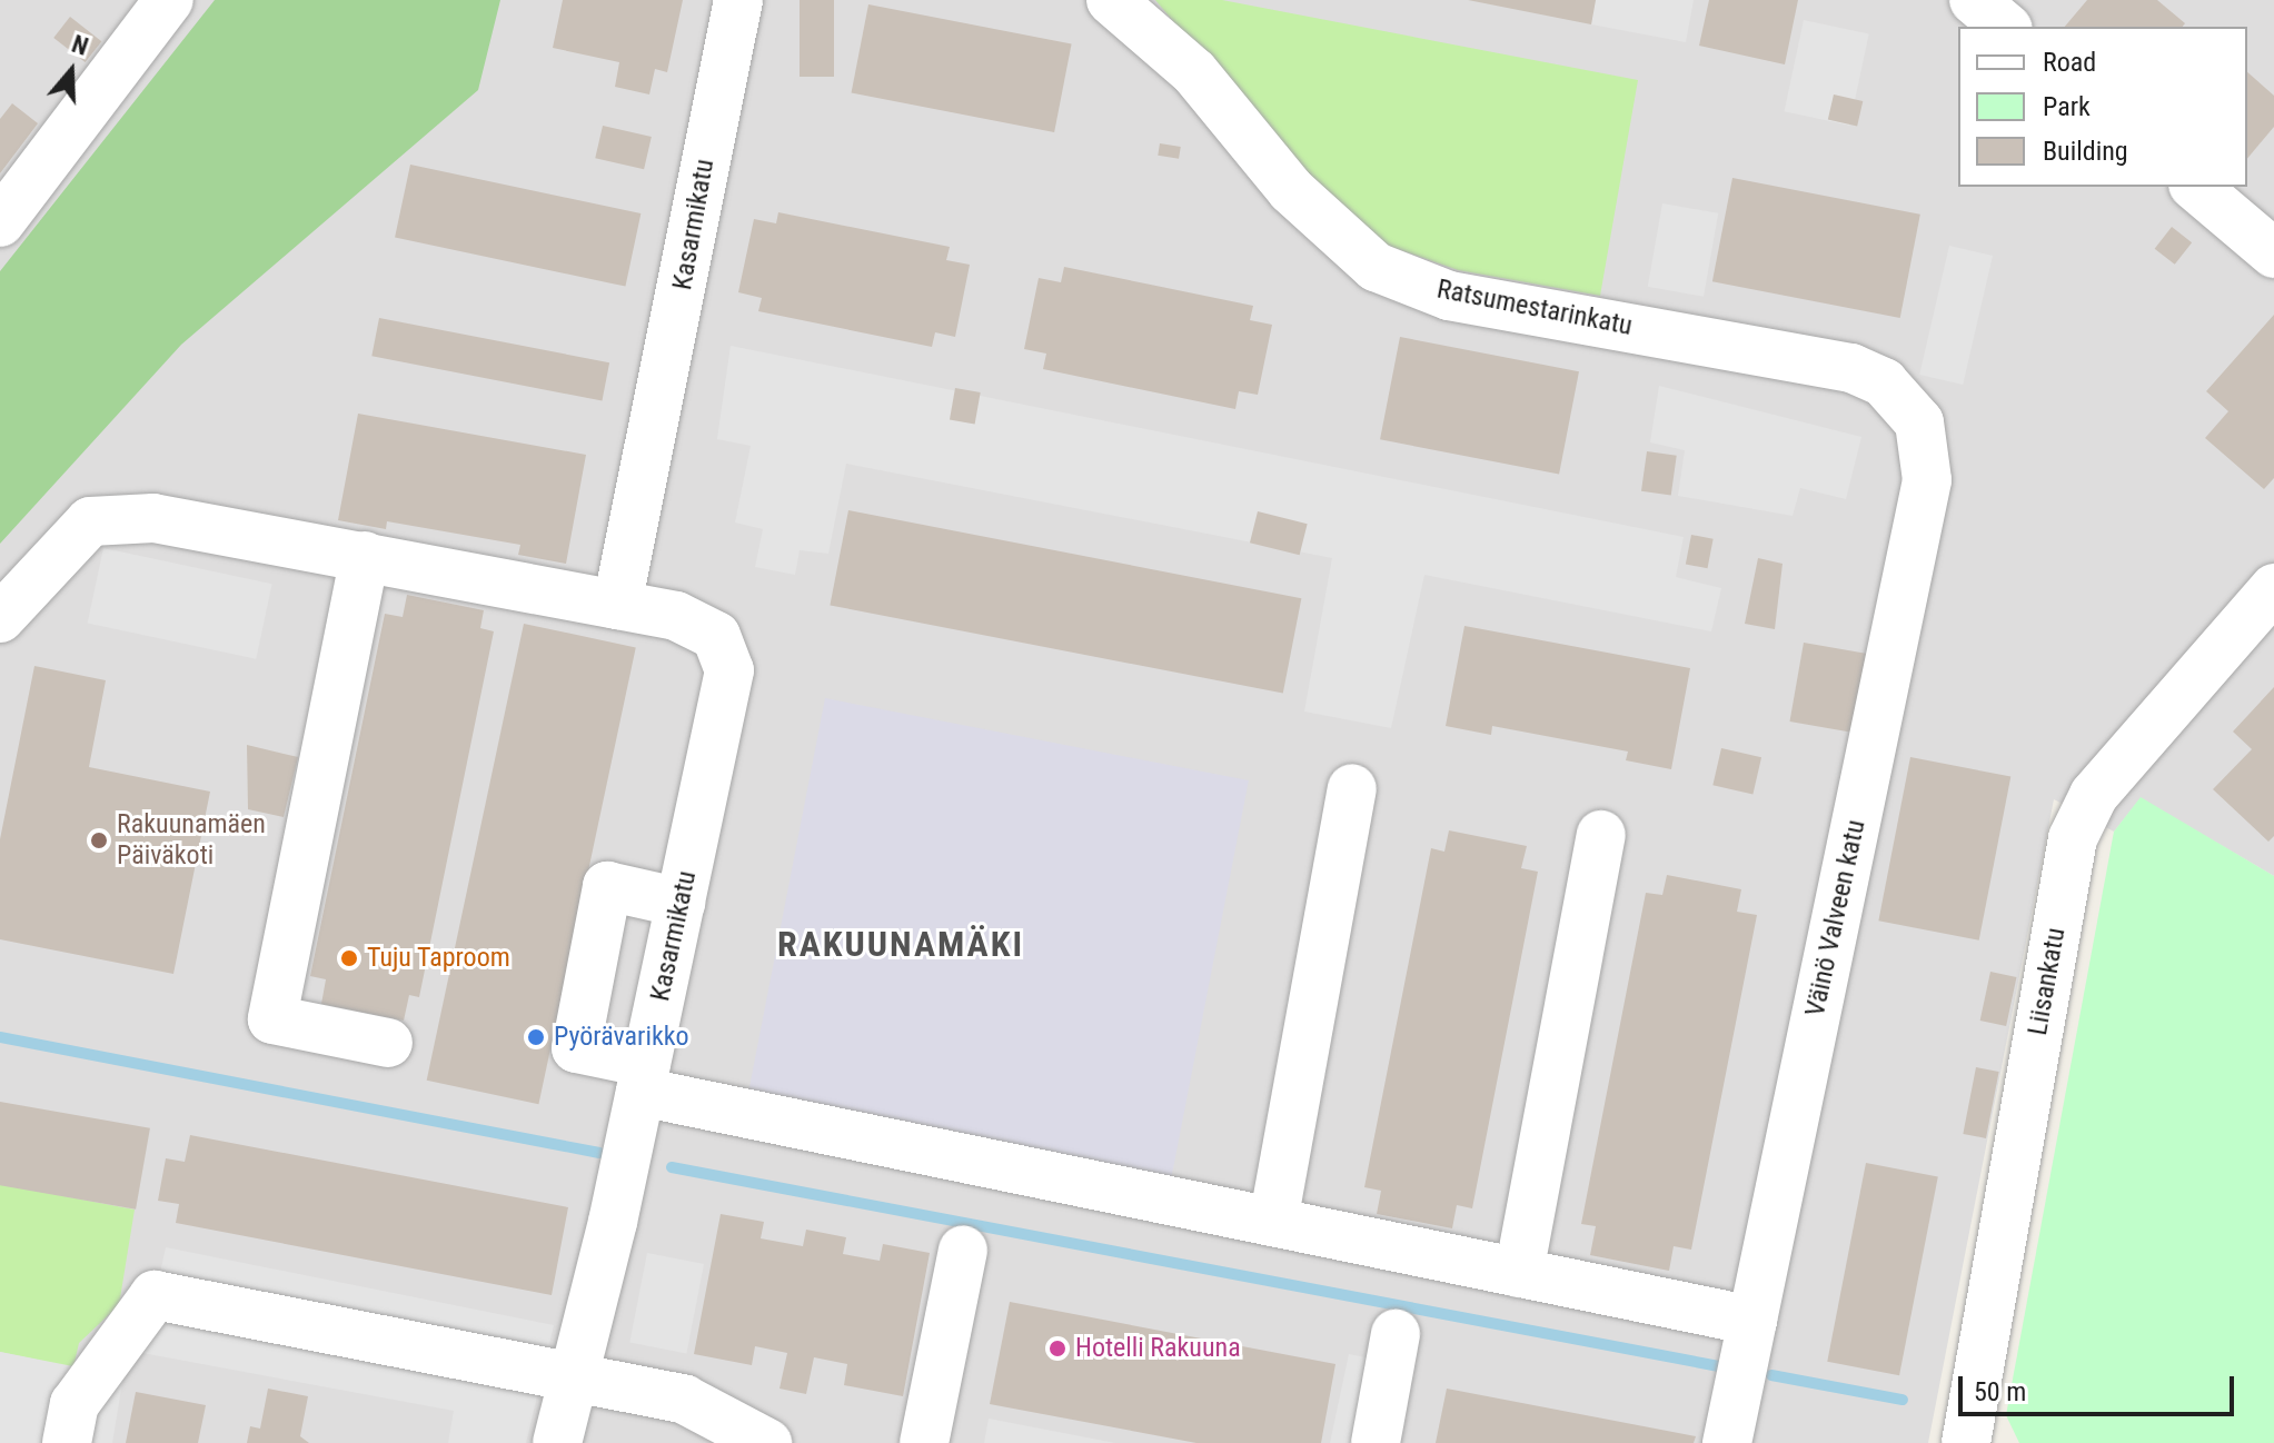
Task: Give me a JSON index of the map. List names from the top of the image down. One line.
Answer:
{"streets":{"street":["Kasarmikatu","Ratsumestarinkatu","Väinö Valveen katu","Liisankatu"]},"crossings":[["Ratsumestarinkatu","Väinö Valveen katu"]],"districts":["RAKUUNAMÄKI"],"places":["Rakuunamäen Päiväkoti","Tuju Taproom","Pyörävarikko","Hotelli Rakuuna"],"legend":["Road","Park","Building"],"scale_bar":"50 m","north":"top"}
